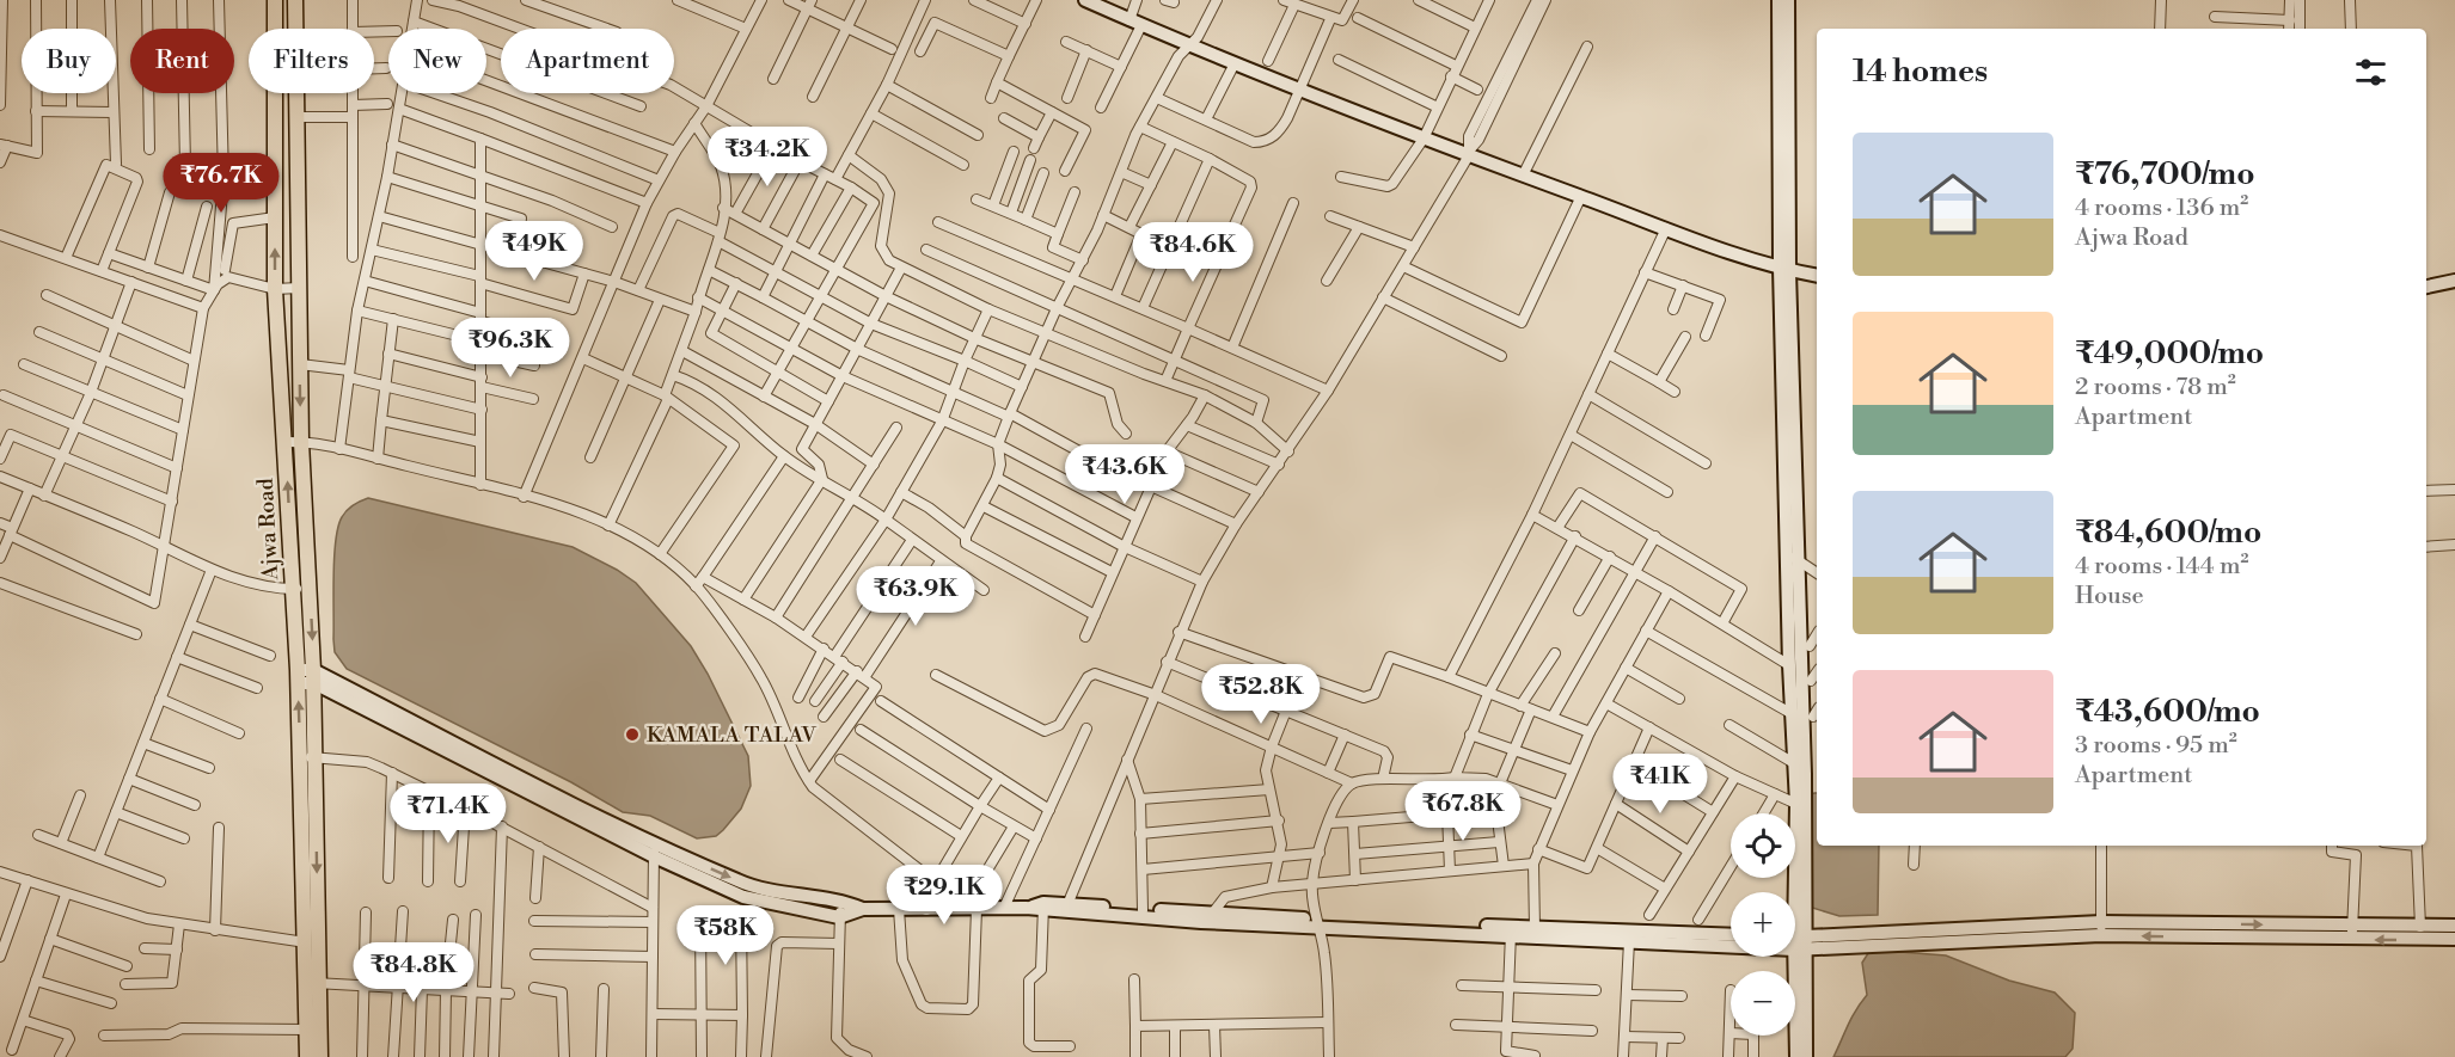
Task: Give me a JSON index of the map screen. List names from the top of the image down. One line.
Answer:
{"streets":{"main road":["Ajwa Road"]},"places":["KAMALA TALAV"],"page":{"chip":["Buy","Rent","Filters","New","Apartment"],"heading":"14 homes","list":[{"name":"₹76,700/mo","note":"4 rooms · 136 m² · Ajwa Road"},{"name":"₹49,000/mo","note":"2 rooms · 78 m² · Apartment"},{"name":"₹84,600/mo","note":"4 rooms · 144 m² · House"},{"name":"₹43,600/mo","note":"3 rooms · 95 m² · Apartment"}],"price":["₹34.2K","₹76.7K","₹49K","₹84.6K","₹96.3K","₹43.6K","₹63.9K","₹52.8K","₹41K","₹67.8K","₹71.4K","₹29.1K","₹58K","₹84.8K"],"map_buttons":["+","−"]}}
